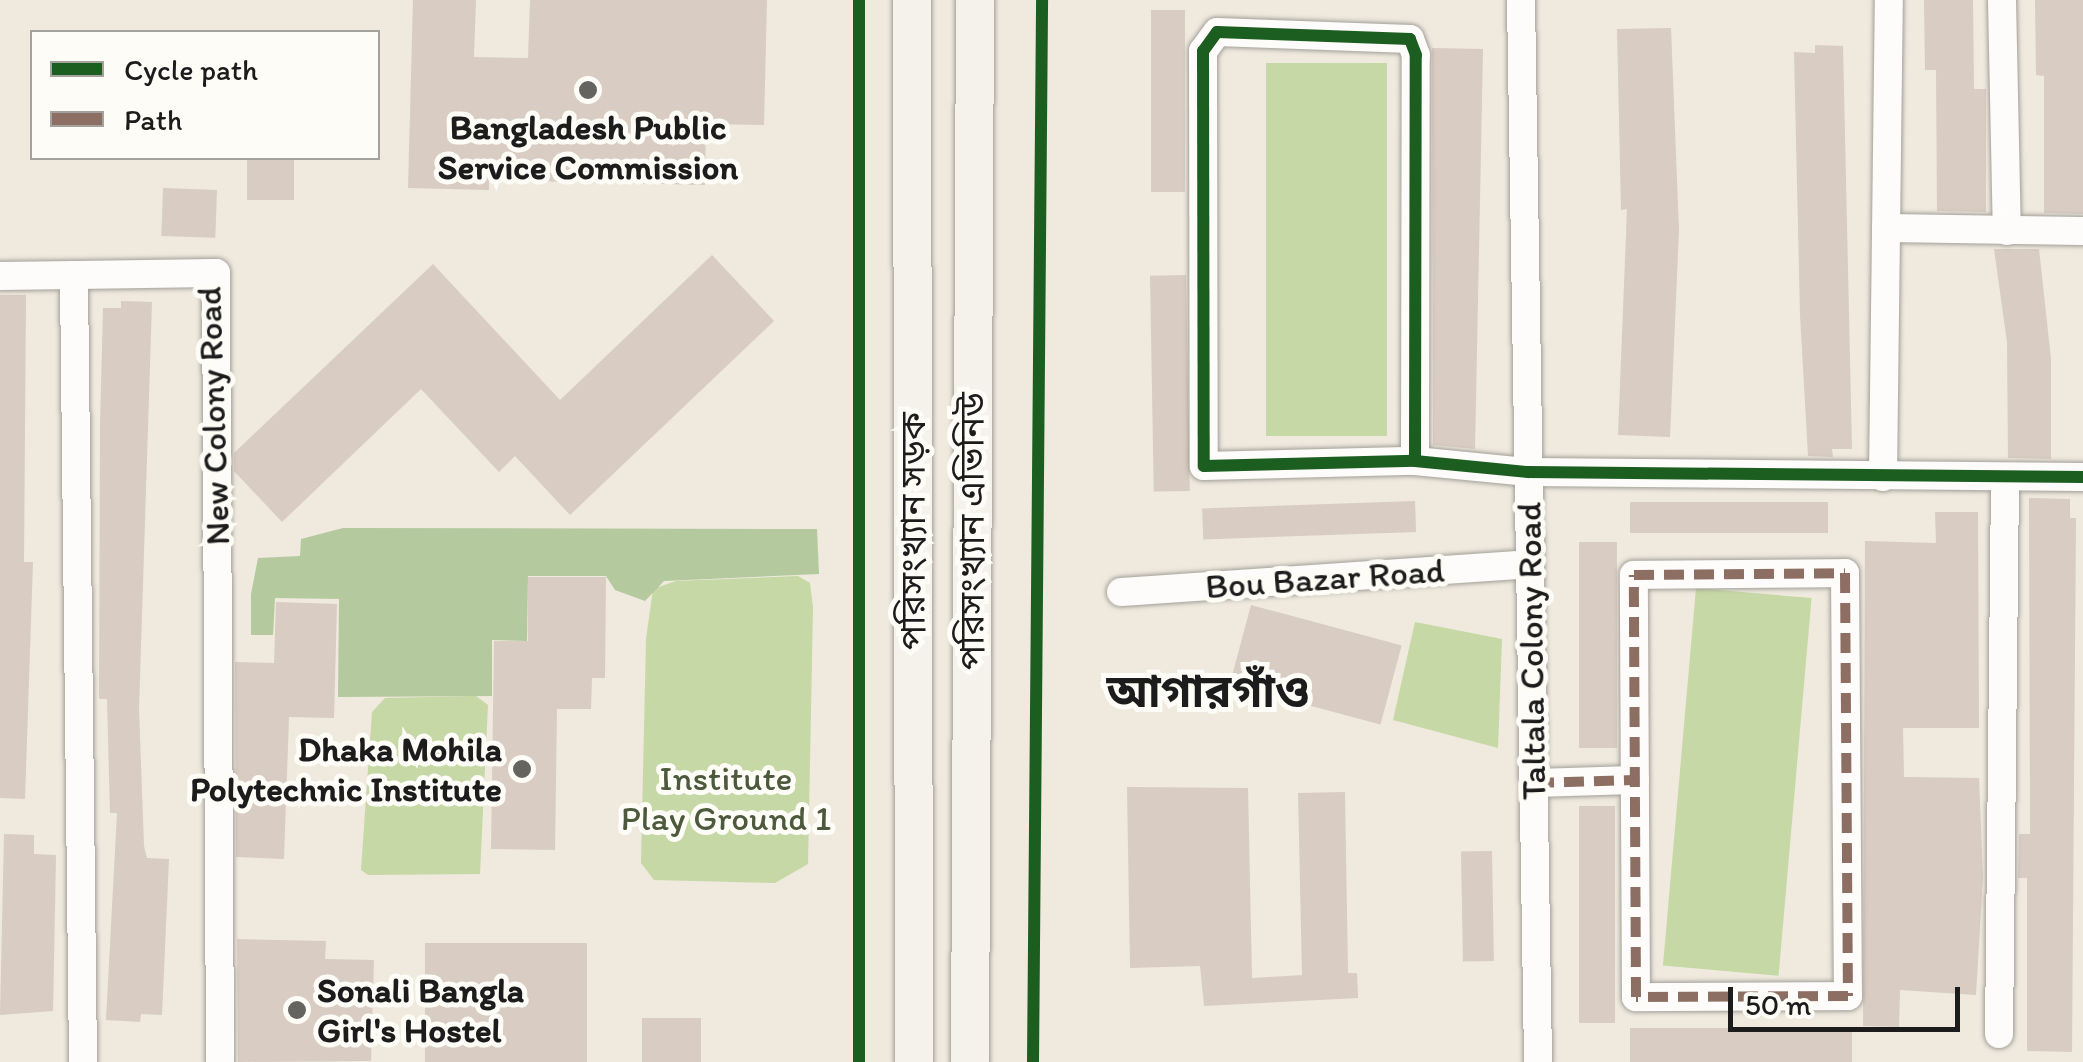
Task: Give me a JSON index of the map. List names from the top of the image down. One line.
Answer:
{"streets":{"street":["New Colony Road","পরিসংখ্যান সড়ক","পরিসংখ্যান এভিনিউ","Bou Bazar Road","Taltala Colony Road"]},"crossings":[["Bou Bazar Road","Taltala Colony Road"]],"districts":["আগারগাঁও"],"parks":["Institute Play Ground 1"],"places":["Bangladesh Public Service Commission","Dhaka Mohila Polytechnic Institute","Sonali Bangla Girl's Hostel"],"legend":["Cycle path","Path"],"scale_bar":"50 m"}
